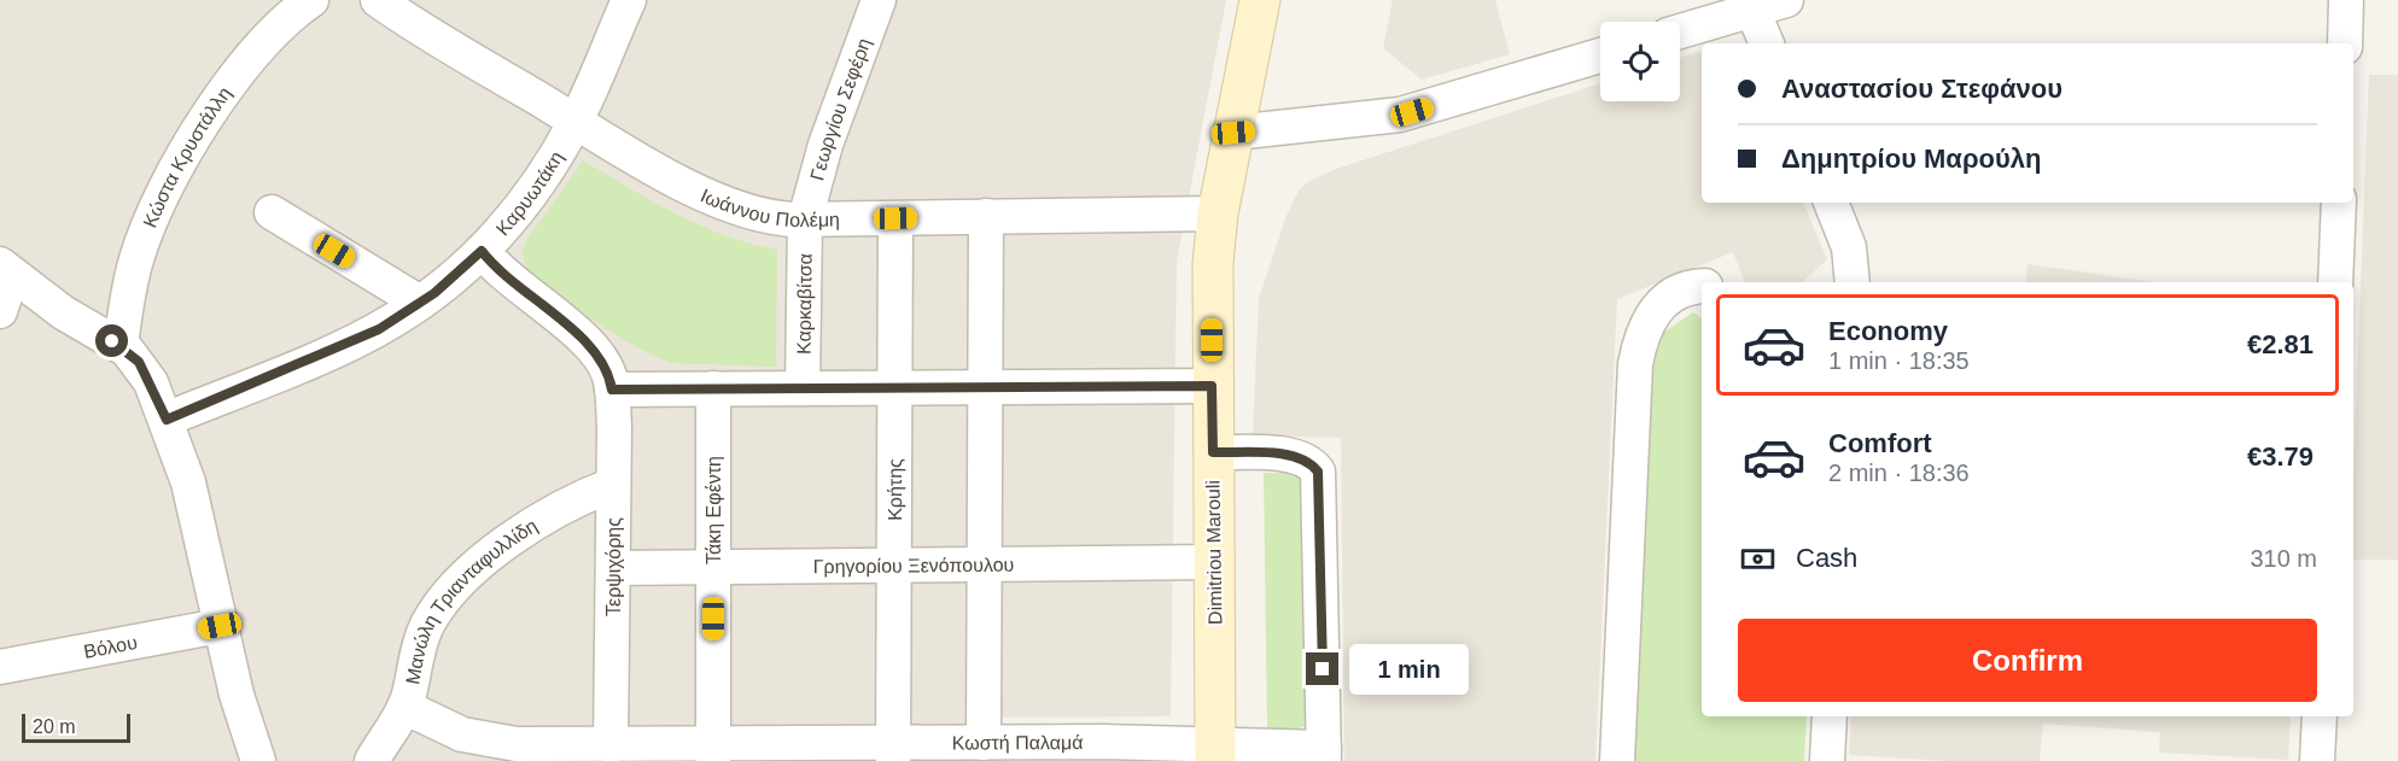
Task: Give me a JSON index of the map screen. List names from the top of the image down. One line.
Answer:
{"streets":{"main road":["Dimitriou Marouli"],"street":["Γεωργίου Σεφέρη","Κώστα Κρυστάλλη","Καρυωτάκη","Ιωάννου Πολέμη","Καρκαβίτσα","Κρήτης","Τάκη Εφέντη","Γρηγορίου Ξενόπουλου","Τερψιχόρης","Μανώλη Τριανταφυλλίδη","Βόλου","Κωστή Παλαμά"]},"crossings":[["Γεωργίου Σεφέρη","Ιωάννου Πολέμη"],["Γεωργίου Σεφέρη","Καρκαβίτσα"],["Καρυωτάκη","Ιωάννου Πολέμη"],["Ιωάννου Πολέμη","Καρκαβίτσα"],["Ιωάννου Πολέμη","Κρήτης"],["Ιωάννου Πολέμη","Dimitriou Marouli"],["Κρήτης","Γρηγορίου Ξενόπουλου"],["Κρήτης","Κωστή Παλαμά"],["Τάκη Εφέντη","Γρηγορίου Ξενόπουλου"],["Τάκη Εφέντη","Κωστή Παλαμά"],["Dimitriou Marouli","Γρηγορίου Ξενόπουλου"],["Dimitriou Marouli","Κωστή Παλαμά"],["Γρηγορίου Ξενόπουλου","Τερψιχόρης"],["Τερψιχόρης","Μανώλη Τριανταφυλλίδη"],["Τερψιχόρης","Κωστή Παλαμά"],["Μανώλη Τριανταφυλλίδη","Κωστή Παλαμά"]],"scale_bar":"20 m","page":{"banner":["Αναστασίου Στεφάνου","Δημητρίου Μαρούλη"],"list":[{"name":"Economy","note":"1 min · 18:35","value":"€2.81"},{"name":"Comfort","note":"2 min · 18:36","value":"€3.79"}],"pay":["Cash","310 m"],"buttons":"Confirm","bubble":"1 min","scale":"20 m"}}
